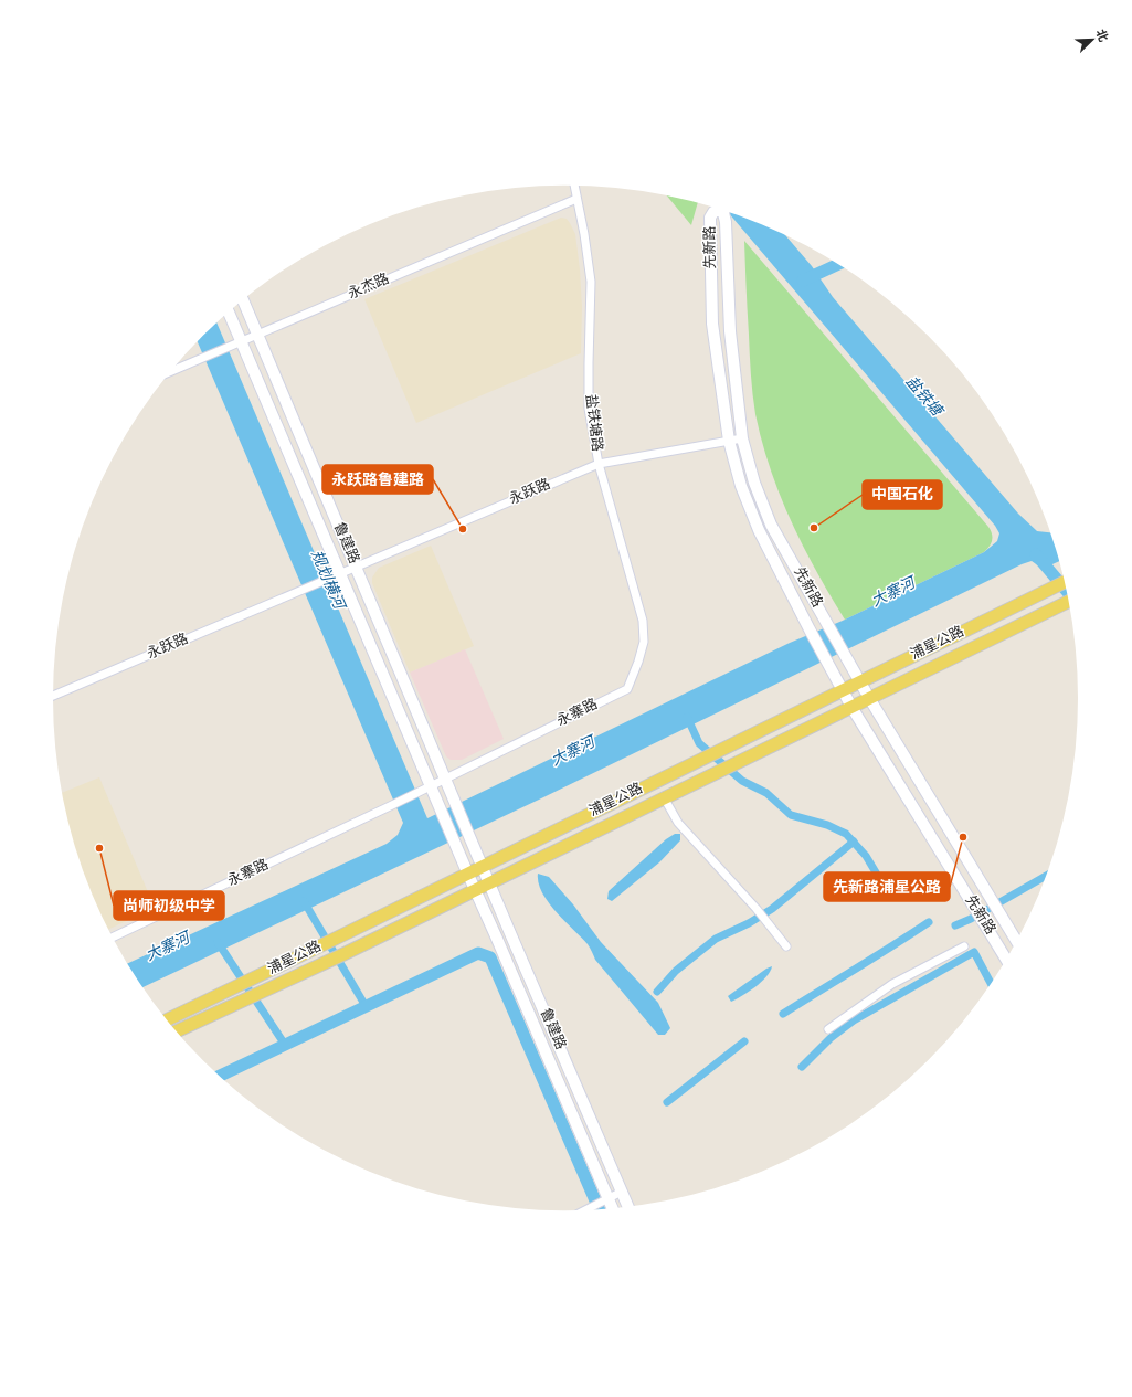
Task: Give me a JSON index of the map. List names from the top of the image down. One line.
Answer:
{"streets":{"main road":["浦星公路"],"street":["先新路","永杰路","盐铁塘路","永跃路","鲁建路","永寨路"]},"crossings":[["先新路","永跃路"],["先新路","浦星公路"],["永杰路","盐铁塘路"],["永杰路","鲁建路"],["盐铁塘路","永跃路"],["盐铁塘路","永寨路"],["永跃路","鲁建路"],["鲁建路","浦星公路"],["鲁建路","永寨路"]],"water":["盐铁塘","规划横河","大寨河"],"places":["中国石化","永跃路鲁建路","先新路浦星公路","尚师初级中学"],"north":"top right"}
